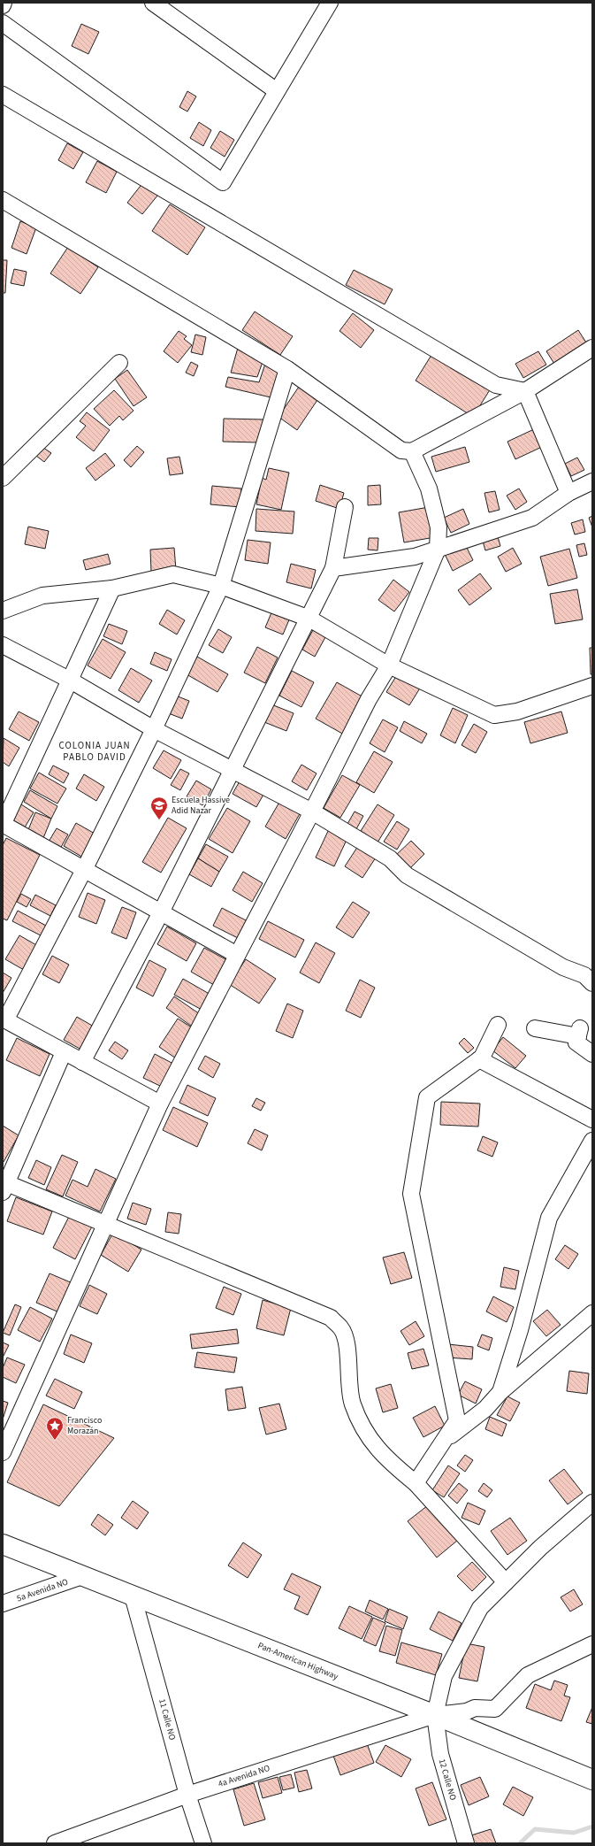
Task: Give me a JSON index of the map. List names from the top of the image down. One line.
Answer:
{"streets":{"highway":["Pan-American Highway"],"street":["5a Avenida NO","11 Calle NO","4a Avenida NO","12 Calle NO"]},"crossings":[["5a Avenida NO","Pan-American Highway"],["Pan-American Highway","11 Calle NO"],["Pan-American Highway","4a Avenida NO"],["Pan-American Highway","12 Calle NO"],["11 Calle NO","4a Avenida NO"],["4a Avenida NO","12 Calle NO"]],"districts":["COLONIA JUAN PABLO DAVID"],"places":{"school or university":["Escuela Hassive Adid Nazar"],"place":["Francisco Morazán"]}}
